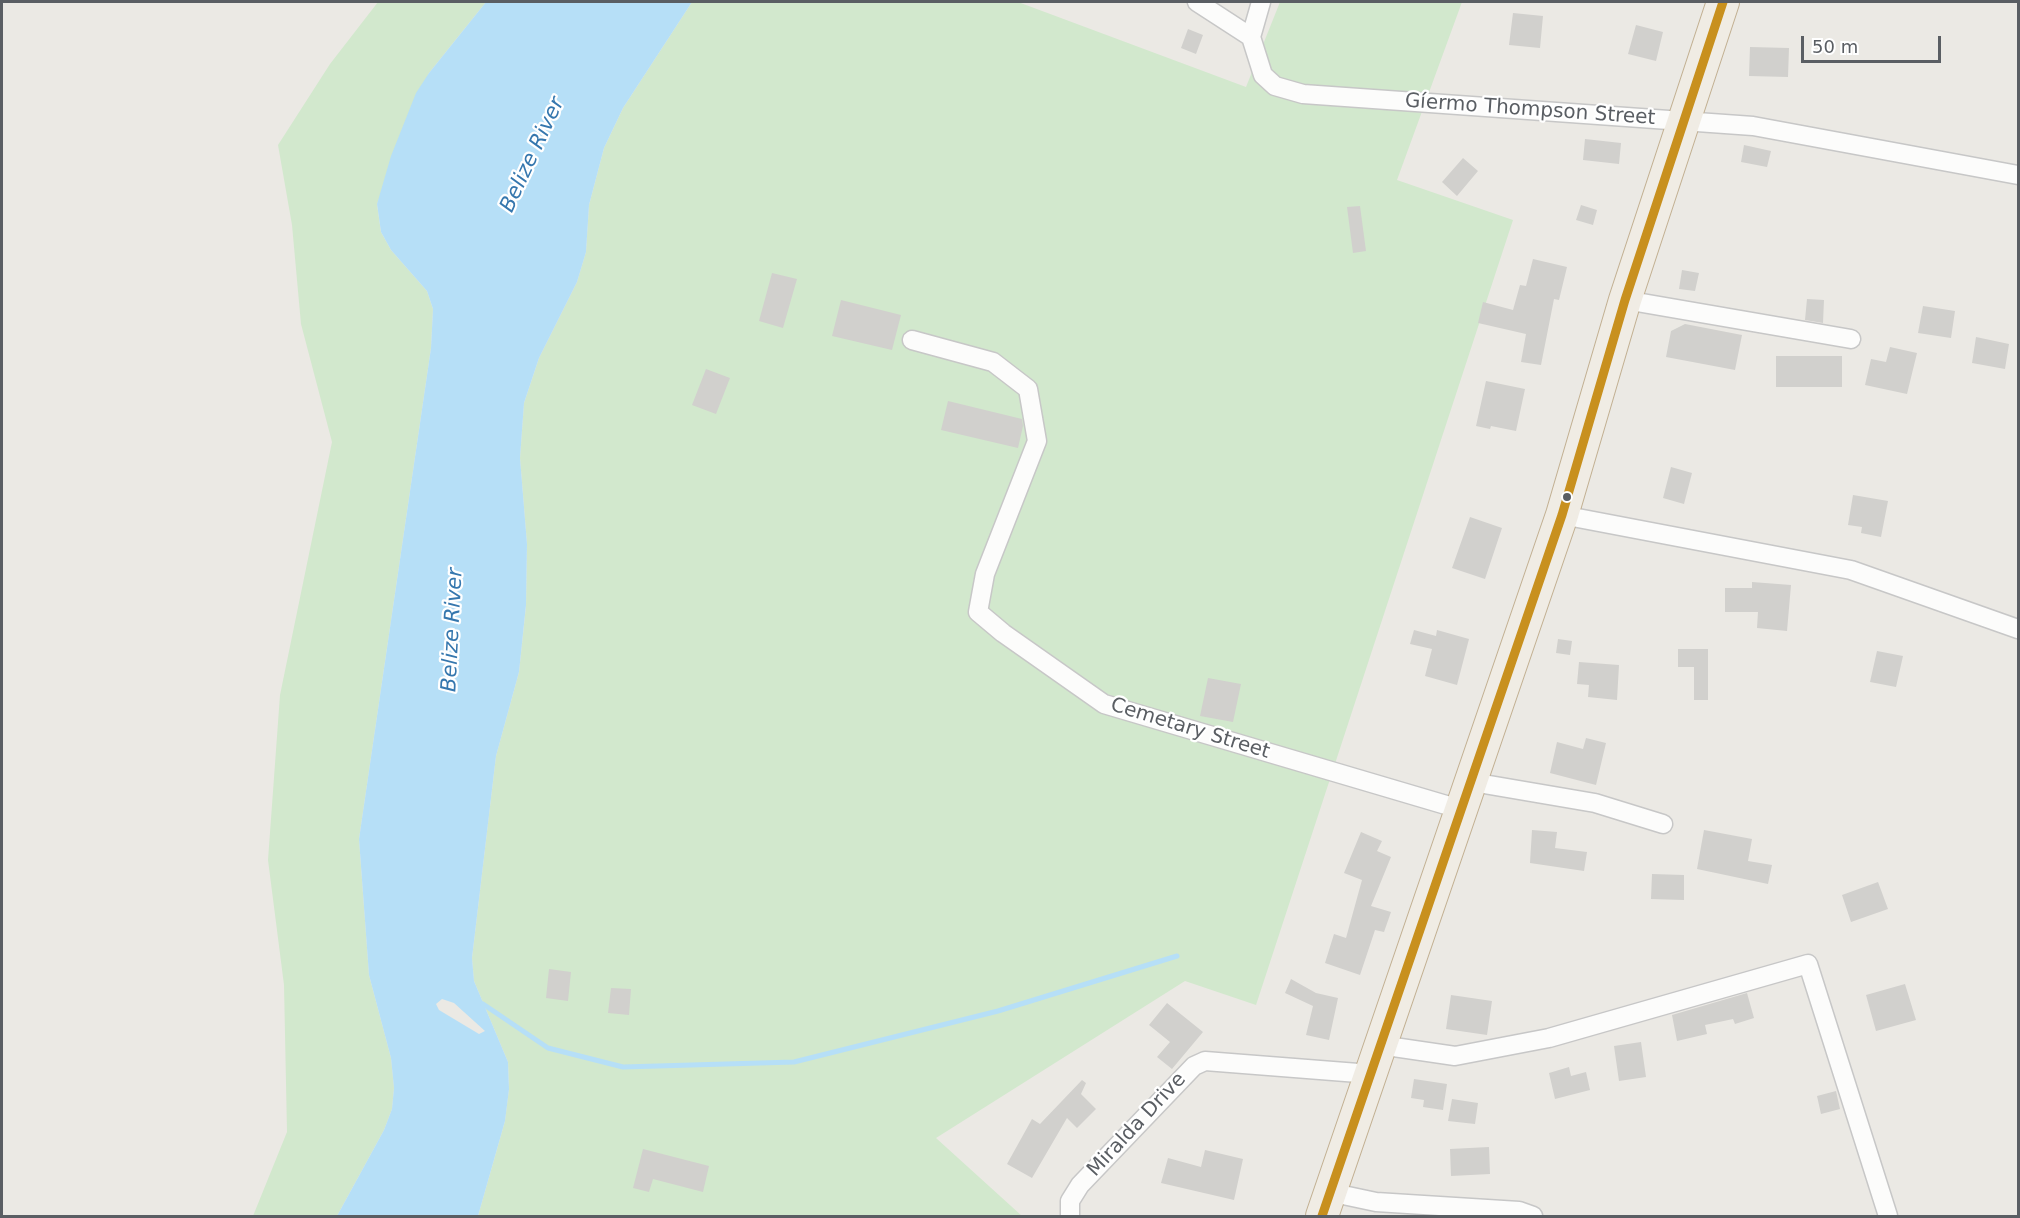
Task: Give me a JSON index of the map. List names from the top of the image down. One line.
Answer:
{"streets":{"street":["Gíermo Thompson Street","Cemetary Street","Miralda Drive"]},"water":["Belize River"],"scale_bar":"50 m"}
